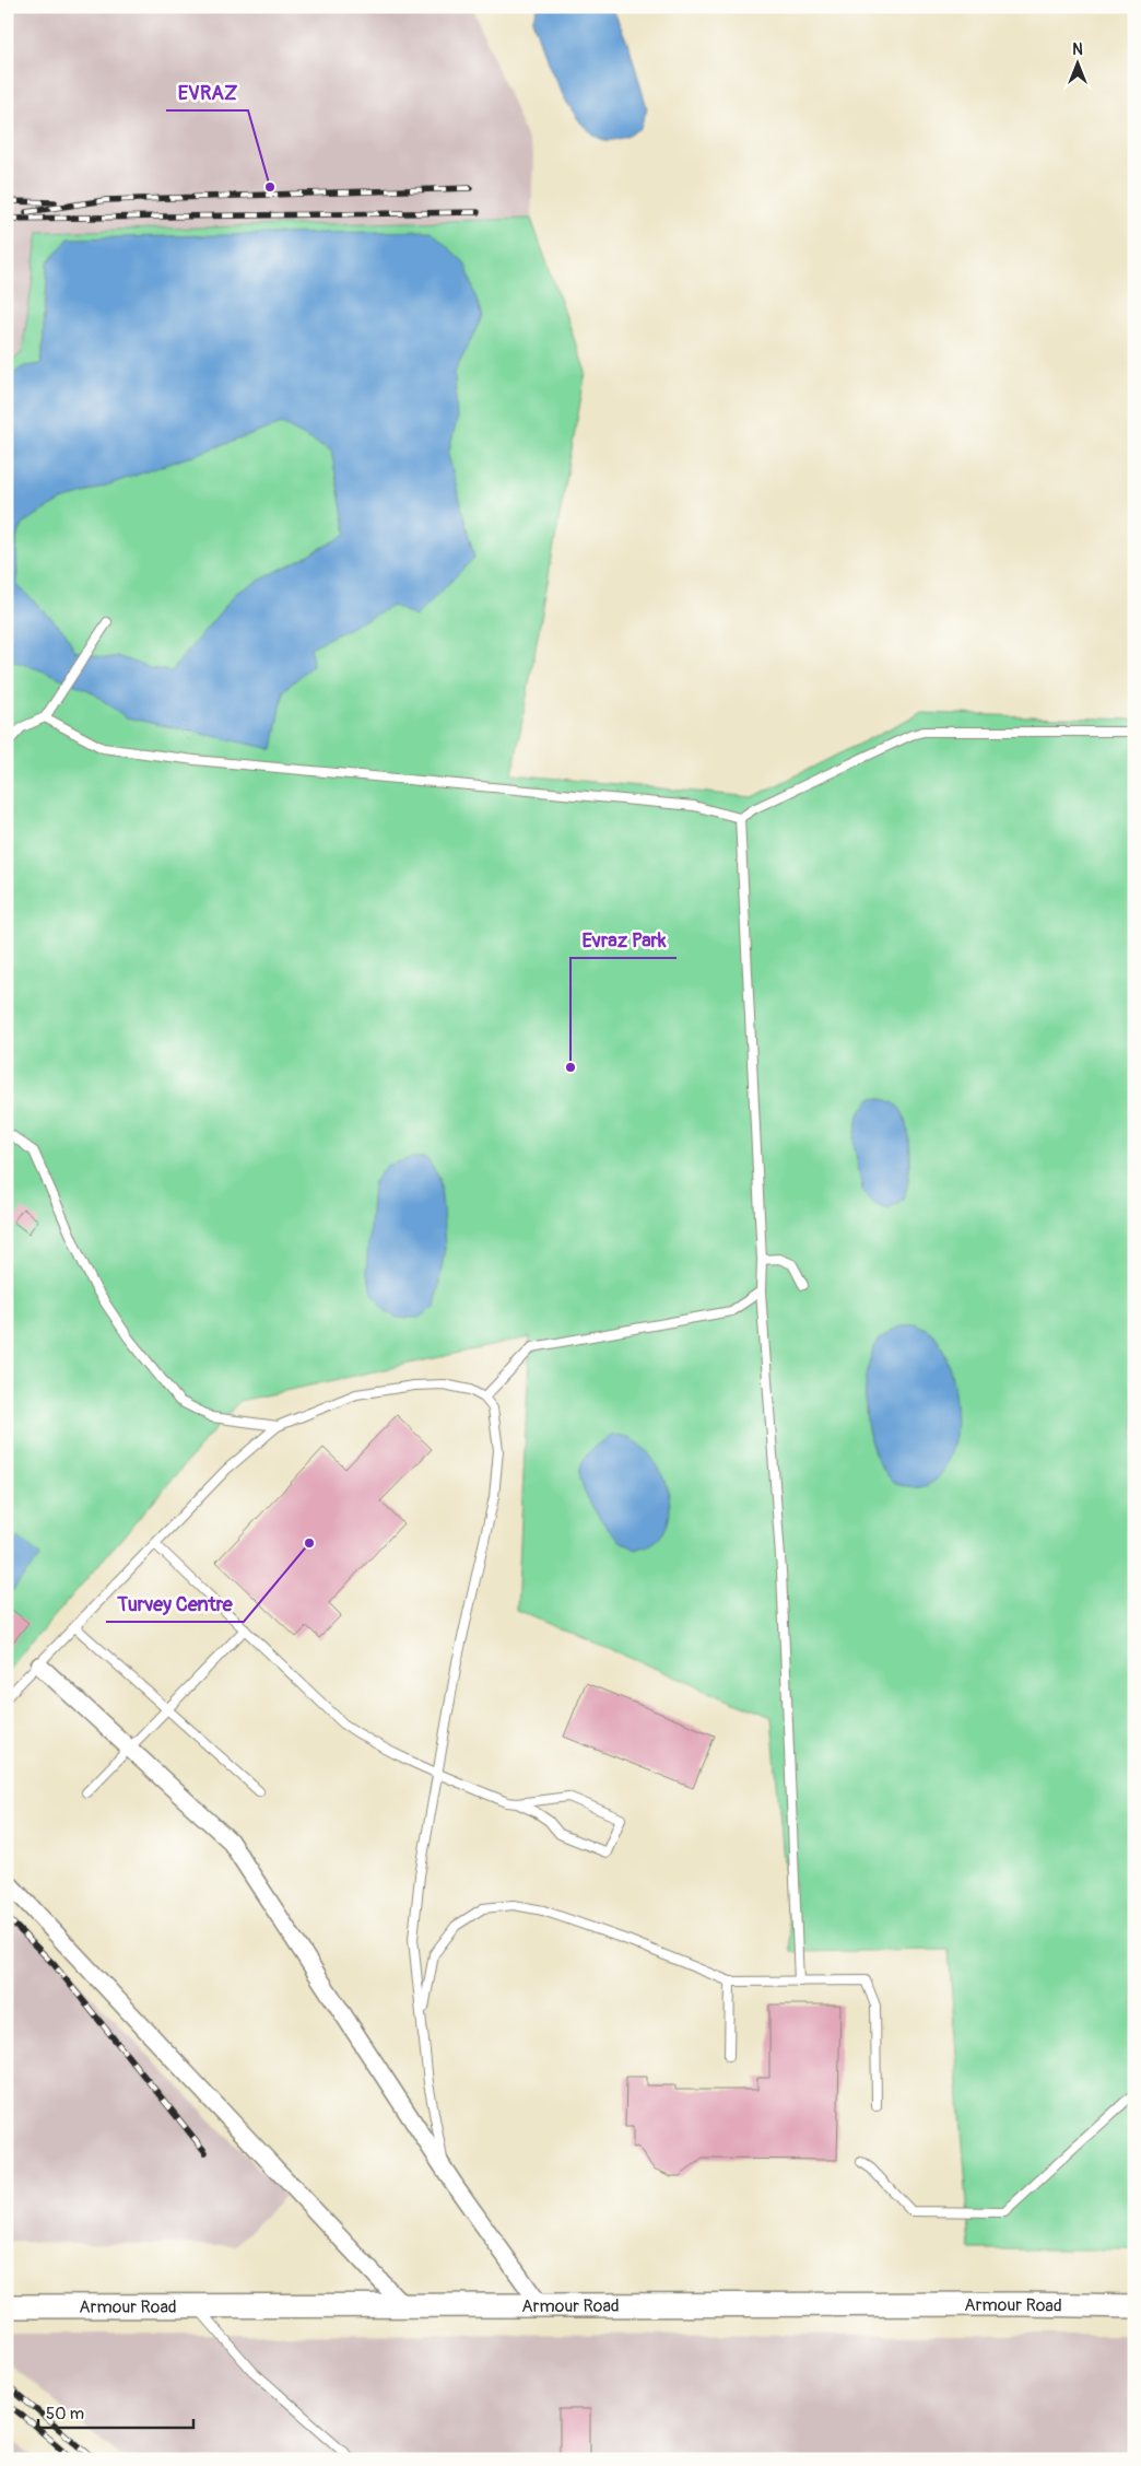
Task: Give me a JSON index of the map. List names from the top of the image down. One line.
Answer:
{"streets":{"street":["Armour Road"]},"places":["EVRAZ","Evraz Park","Turvey Centre"],"scale_bar":"50 m","north":"top"}
